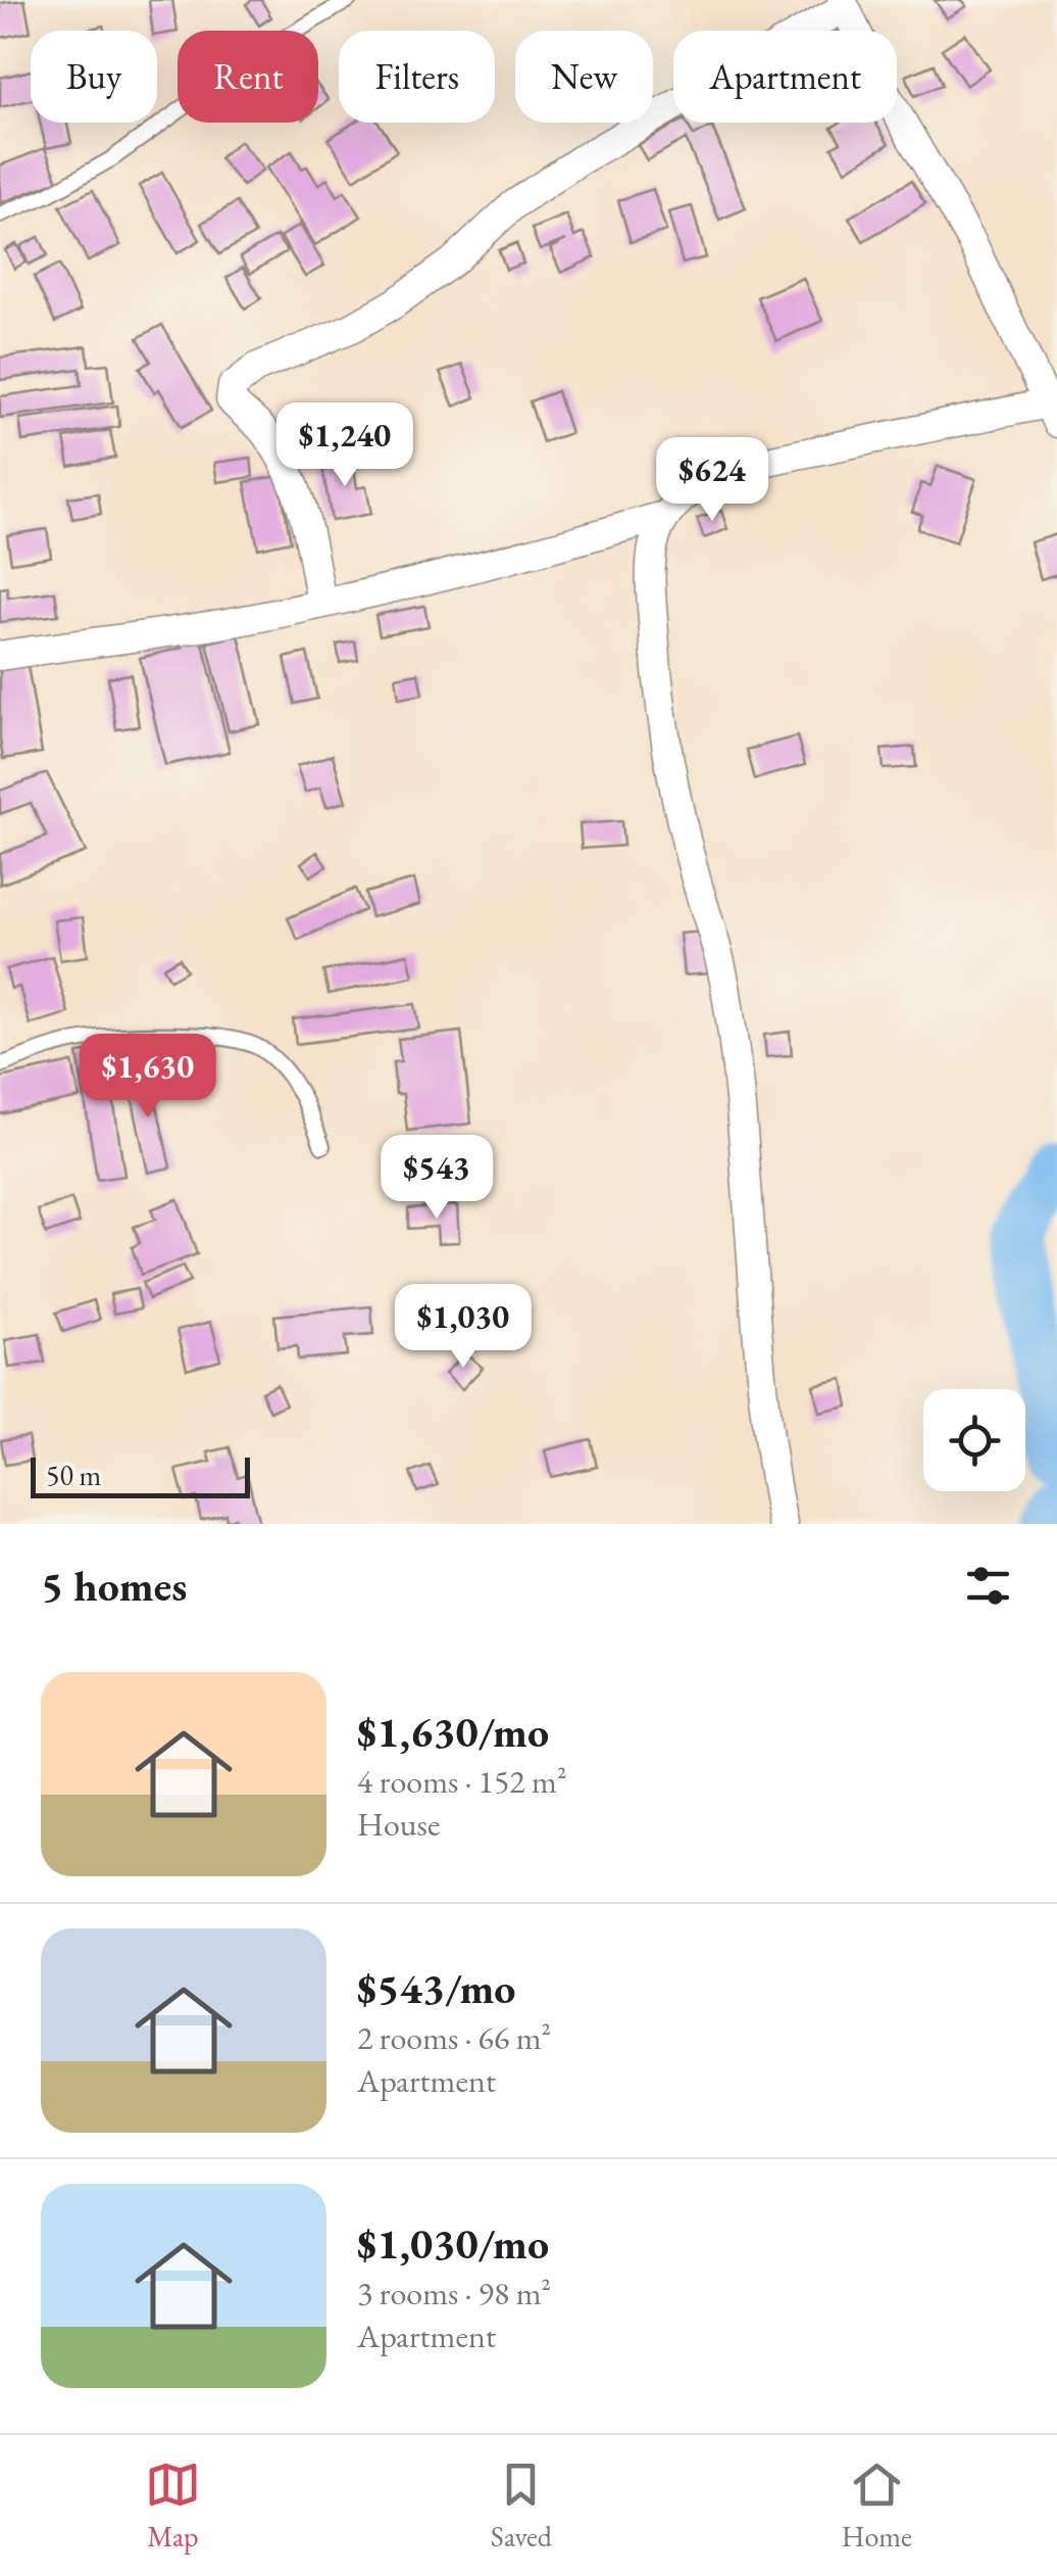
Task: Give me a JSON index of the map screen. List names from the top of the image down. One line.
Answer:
{"scale_bar":"50 m","page":{"chip":["Buy","Rent","Filters","New","Apartment"],"price":["$1,240","$624","$1,630","$543","$1,030"],"scale":"50 m","heading":"5 homes","list":[{"name":"$1,630/mo","note":"4 rooms · 152 m² · House"},{"name":"$543/mo","note":"2 rooms · 66 m² · Apartment"},{"name":"$1,030/mo","note":"3 rooms · 98 m² · Apartment"}],"tabs":["Map","Saved","Home"]}}
